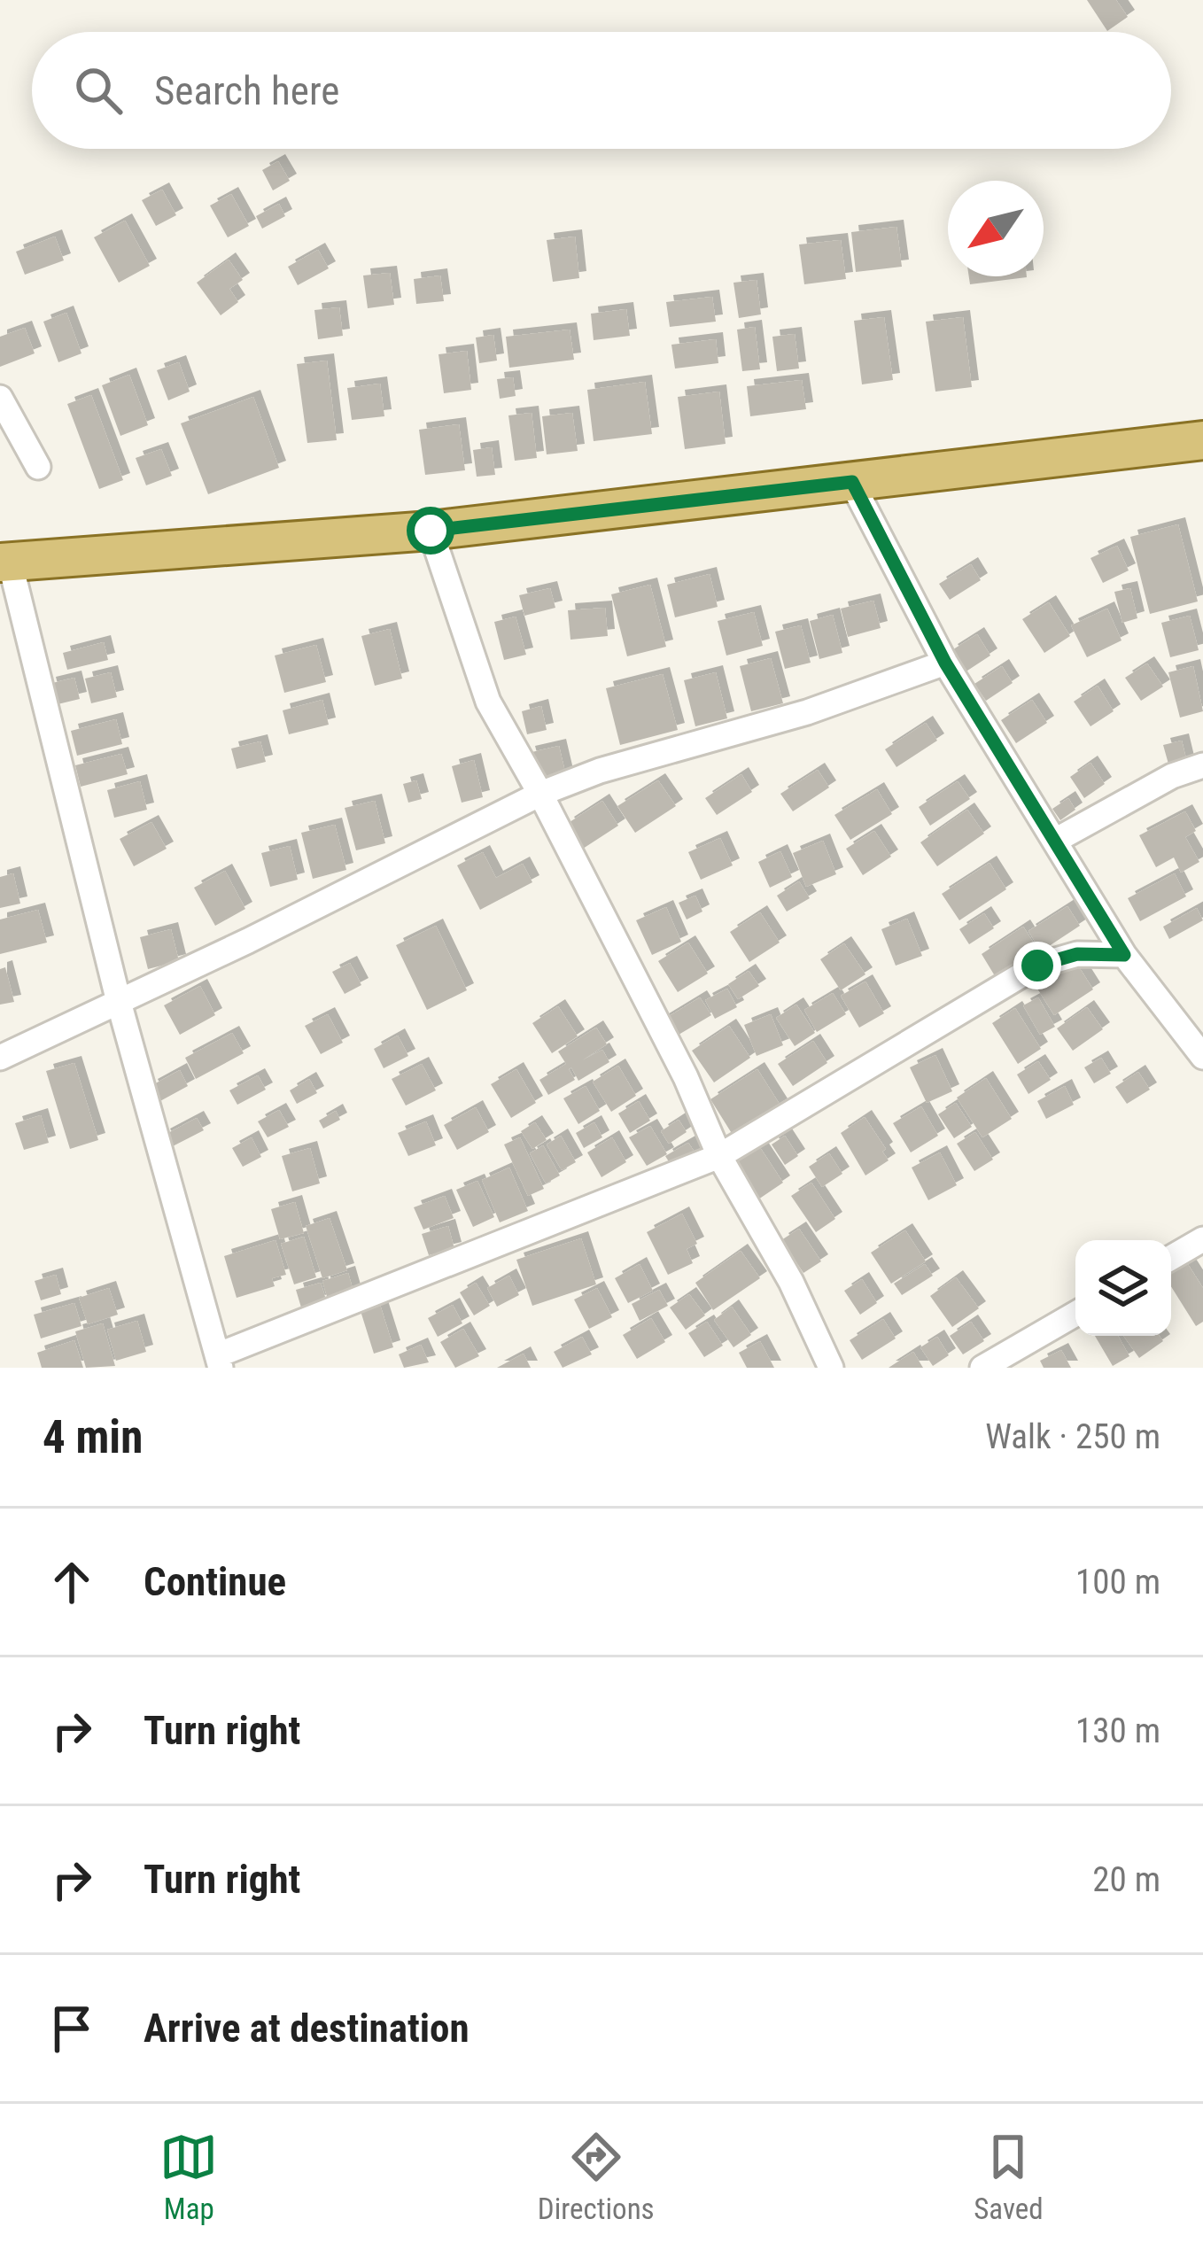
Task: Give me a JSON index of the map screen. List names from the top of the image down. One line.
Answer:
{"north":"bottom left","page":{"search":"Search here","heading":["4 min","Walk · 250 m"],"list":[["Continue","100 m"],["Turn right","130 m"],["Turn right","20 m"],"Arrive at destination"],"nav":["Map","Directions","Saved"]}}
